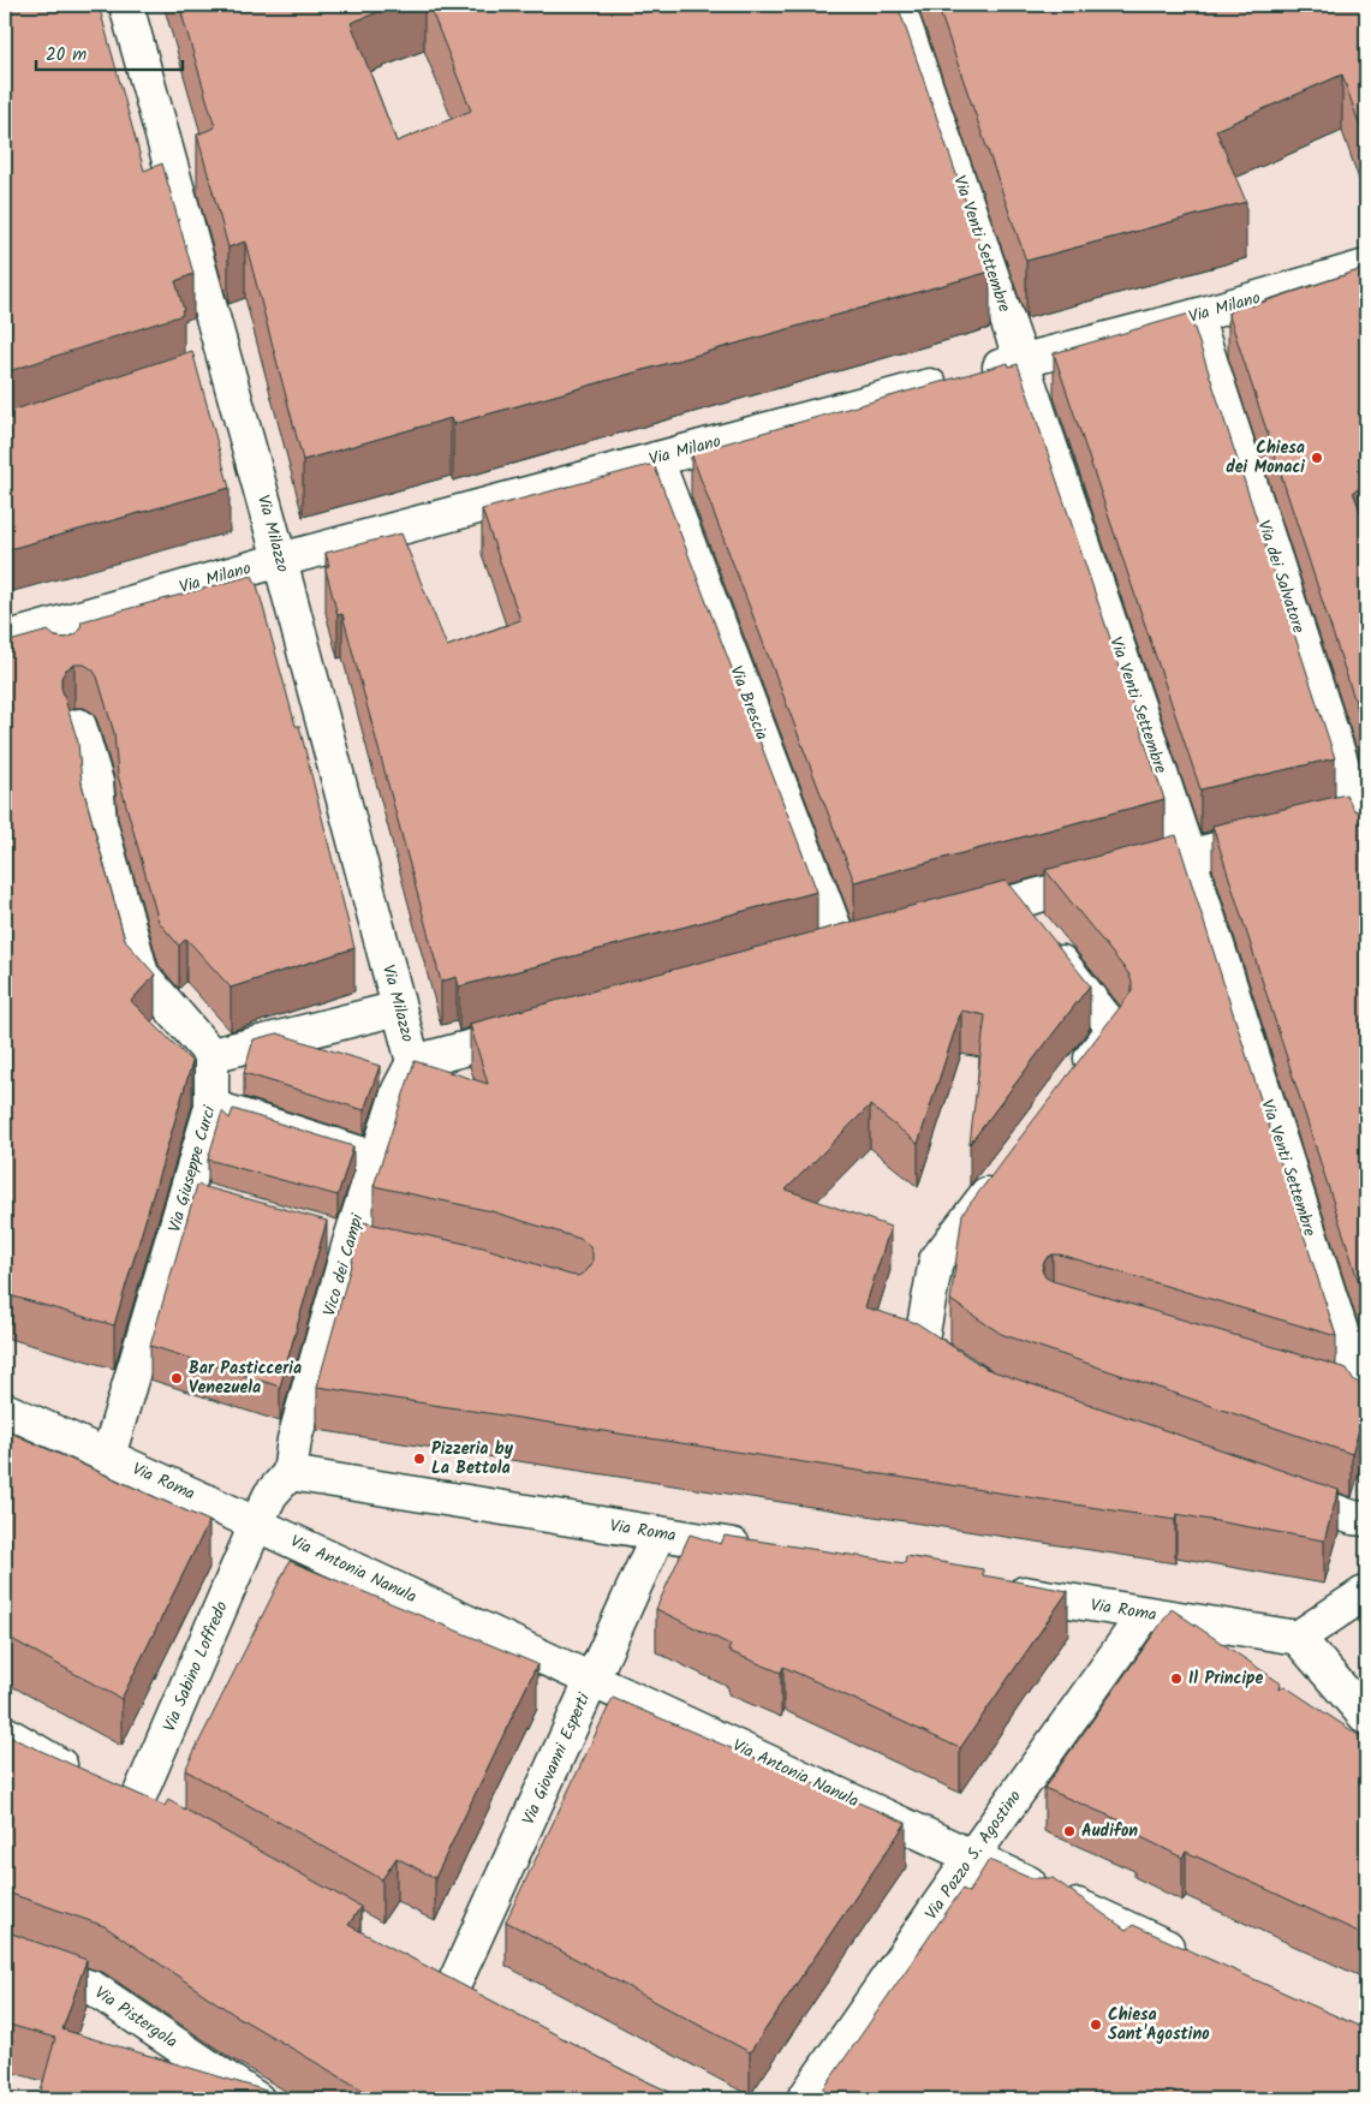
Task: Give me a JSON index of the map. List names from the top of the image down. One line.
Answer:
{"streets":{"street":["Via Venti Settembre","Via Milano","Via Milazzo","Via dei Salvatore","Via Brescia","Via Giuseppe Curci","Vico dei Campi","Via Roma","Via Antonia Nanula","Via Sabino Loffredo","Via Giovanni Esperti","Via Pozzo S. Agostino","Via Pistergola"]},"crossings":[["Via Venti Settembre","Via Milano"],["Via Milano","Via Milazzo"],["Via Milano","Via dei Salvatore"],["Via Milano","Via Brescia"],["Via Milazzo","Vico dei Campi"],["Via Giuseppe Curci","Via Roma"],["Vico dei Campi","Via Roma"],["Via Roma","Via Antonia Nanula"],["Via Roma","Via Sabino Loffredo"],["Via Roma","Via Giovanni Esperti"],["Via Roma","Via Pozzo S. Agostino"],["Via Antonia Nanula","Via Sabino Loffredo"],["Via Antonia Nanula","Via Giovanni Esperti"],["Via Antonia Nanula","Via Pozzo S. Agostino"]],"places":["Chiesa dei Monaci","Bar Pasticceria Venezuela","Pizzeria by La Bettola","Il Principe","Audifon","Chiesa Sant'Agostino"],"scale_bar":"20 m"}
